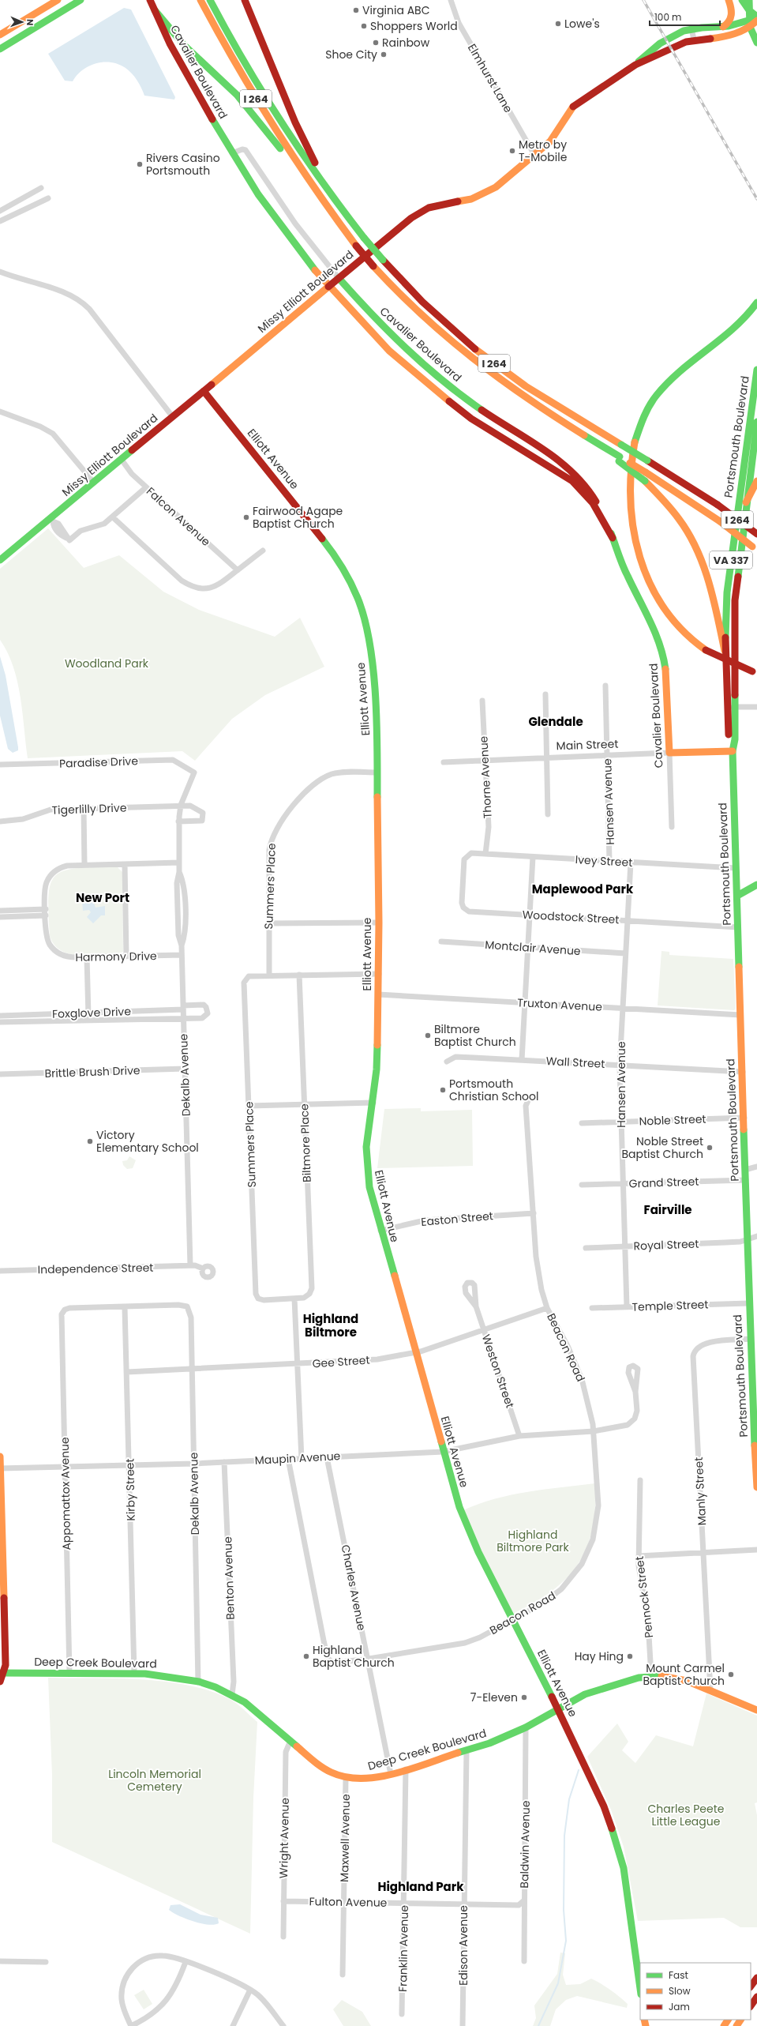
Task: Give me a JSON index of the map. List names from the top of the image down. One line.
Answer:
{"streets":{"main road":["Cavalier Boulevard","I 264","Missy Elliott Boulevard","Portsmouth Boulevard","Elliott Avenue","VA 337","Main Street","Deep Creek Boulevard"],"street":["Elmhurst Lane","Falcon Avenue","Paradise Drive","Thorne Avenue","Hansen Avenue","Tigerlilly Drive","Ivey Street","Summers Place","Woodstock Street","Montclair Avenue","Harmony Drive","Truxton Avenue","Foxglove Drive","Wall Street","Brittle Brush Drive","Dekalb Avenue","Noble Street","Biltmore Place","Grand Street","Easton Street","Royal Street","Independence Street","Temple Street","Beacon Road","Gee Street","Weston Street","Maupin Avenue","Kirby Street","Manly Street","Appomattox Avenue","Benton Avenue","Charles Avenue","Pennock Street","Wright Avenue","Maxwell Avenue","Baldwin Avenue","Fulton Avenue","Edison Avenue","Franklin Avenue"]},"crossings":[["Cavalier Boulevard","Missy Elliott Boulevard"],["Cavalier Boulevard","Main Street"],["Elmhurst Lane","Missy Elliott Boulevard"],["Missy Elliott Boulevard","Elliott Avenue"],["Missy Elliott Boulevard","Falcon Avenue"],["Portsmouth Boulevard","Main Street"],["Portsmouth Boulevard","Ivey Street"],["Portsmouth Boulevard","Woodstock Street"],["Portsmouth Boulevard","Truxton Avenue"],["Portsmouth Boulevard","Wall Street"],["Portsmouth Boulevard","Noble Street"],["Portsmouth Boulevard","Grand Street"],["Portsmouth Boulevard","Royal Street"],["Portsmouth Boulevard","Temple Street"],["Portsmouth Boulevard","Manly Street"],["Elliott Avenue","Summers Place"],["Elliott Avenue","Truxton Avenue"],["Elliott Avenue","Easton Street"],["Elliott Avenue","Beacon Road"],["Elliott Avenue","Gee Street"],["Elliott Avenue","Maupin Avenue"],["Elliott Avenue","Deep Creek Boulevard"],["Main Street","Thorne Avenue"],["Main Street","Hansen Avenue"],["Paradise Drive","Dekalb Avenue"],["Thorne Avenue","Ivey Street"],["Hansen Avenue","Ivey Street"],["Hansen Avenue","Woodstock Street"],["Hansen Avenue","Montclair Avenue"],["Hansen Avenue","Truxton Avenue"],["Hansen Avenue","Wall Street"],["Hansen Avenue","Noble Street"],["Hansen Avenue","Grand Street"],["Hansen Avenue","Royal Street"],["Hansen Avenue","Temple Street"],["Tigerlilly Drive","Dekalb Avenue"],["Ivey Street","Woodstock Street"],["Summers Place","Biltmore Place"],["Harmony Drive","Dekalb Avenue"],["Foxglove Drive","Dekalb Avenue"],["Brittle Brush Drive","Dekalb Avenue"],["Dekalb Avenue","Independence Street"],["Dekalb Avenue","Gee Street"],["Dekalb Avenue","Maupin Avenue"],["Dekalb Avenue","Kirby Street"],["Dekalb Avenue","Appomattox Avenue"],["Dekalb Avenue","Deep Creek Boulevard"],["Easton Street","Beacon Road"],["Beacon Road","Gee Street"],["Beacon Road","Maupin Avenue"],["Beacon Road","Charles Avenue"],["Gee Street","Weston Street"],["Gee Street","Kirby Street"],["Weston Street","Maupin Avenue"],["Maupin Avenue","Kirby Street"],["Maupin Avenue","Appomattox Avenue"],["Maupin Avenue","Benton Avenue"],["Maupin Avenue","Charles Avenue"],["Kirby Street","Appomattox Avenue"],["Kirby Street","Deep Creek Boulevard"],["Manly Street","Deep Creek Boulevard"],["Appomattox Avenue","Deep Creek Boulevard"],["Benton Avenue","Deep Creek Boulevard"],["Charles Avenue","Deep Creek Boulevard"],["Pennock Street","Deep Creek Boulevard"],["Deep Creek Boulevard","Wright Avenue"],["Deep Creek Boulevard","Maxwell Avenue"],["Deep Creek Boulevard","Baldwin Avenue"],["Deep Creek Boulevard","Edison Avenue"],["Deep Creek Boulevard","Franklin Avenue"],["Wright Avenue","Fulton Avenue"],["Maxwell Avenue","Fulton Avenue"],["Baldwin Avenue","Fulton Avenue"],["Fulton Avenue","Edison Avenue"],["Fulton Avenue","Franklin Avenue"]],"districts":["Glendale","Maplewood Park","New Port","Fairville","Highland Biltmore","Highland Park"],"parks":["Woodland Park","Highland Biltmore Park","Lincoln Memorial Cemetery","Charles Peete Little League"],"places":["Virginia ABC","Lowe's","Shoppers World","Rainbow","Shoe City","Metro by T-Mobile","Rivers Casino Portsmouth","Fairwood Agape Baptist Church","Biltmore Baptist Church","Portsmouth Christian School","Victory Elementary School","Noble Street Baptist Church","Highland Baptist Church","Hay Hing","Mount Carmel Baptist Church","7-Eleven"],"legend":["Fast","Slow","Jam"],"scale_bar":"100 m","north":"right"}
